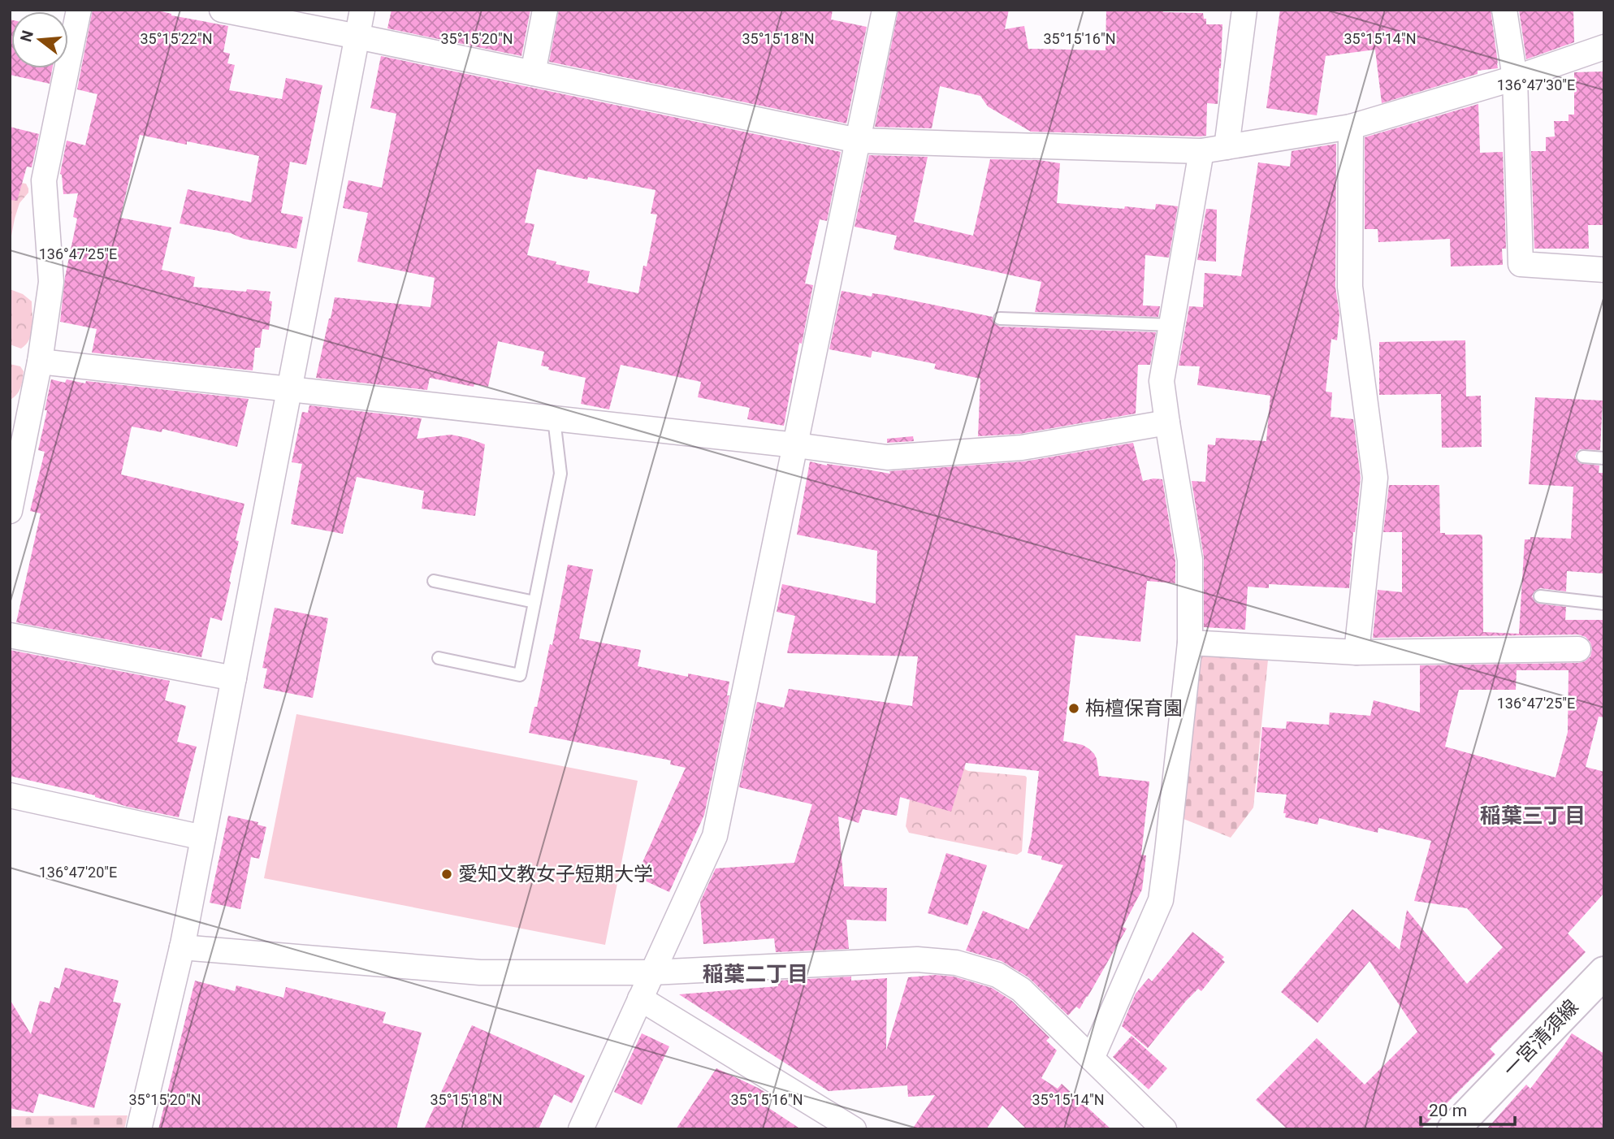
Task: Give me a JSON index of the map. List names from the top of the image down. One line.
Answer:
{"streets":{"main road":["一宮清須線"]},"districts":["稲葉三丁目","稲葉二丁目"],"places":["栴檀保育園","愛知文教女子短期大学"],"scale_bar":"20 m","north":"left","coordinates":["35°15'22\"N","35°15'20\"N","35°15'18\"N","35°15'16\"N","35°15'14\"N","136°47'30\"E","136°47'25\"E","136°47'20\"E"]}
